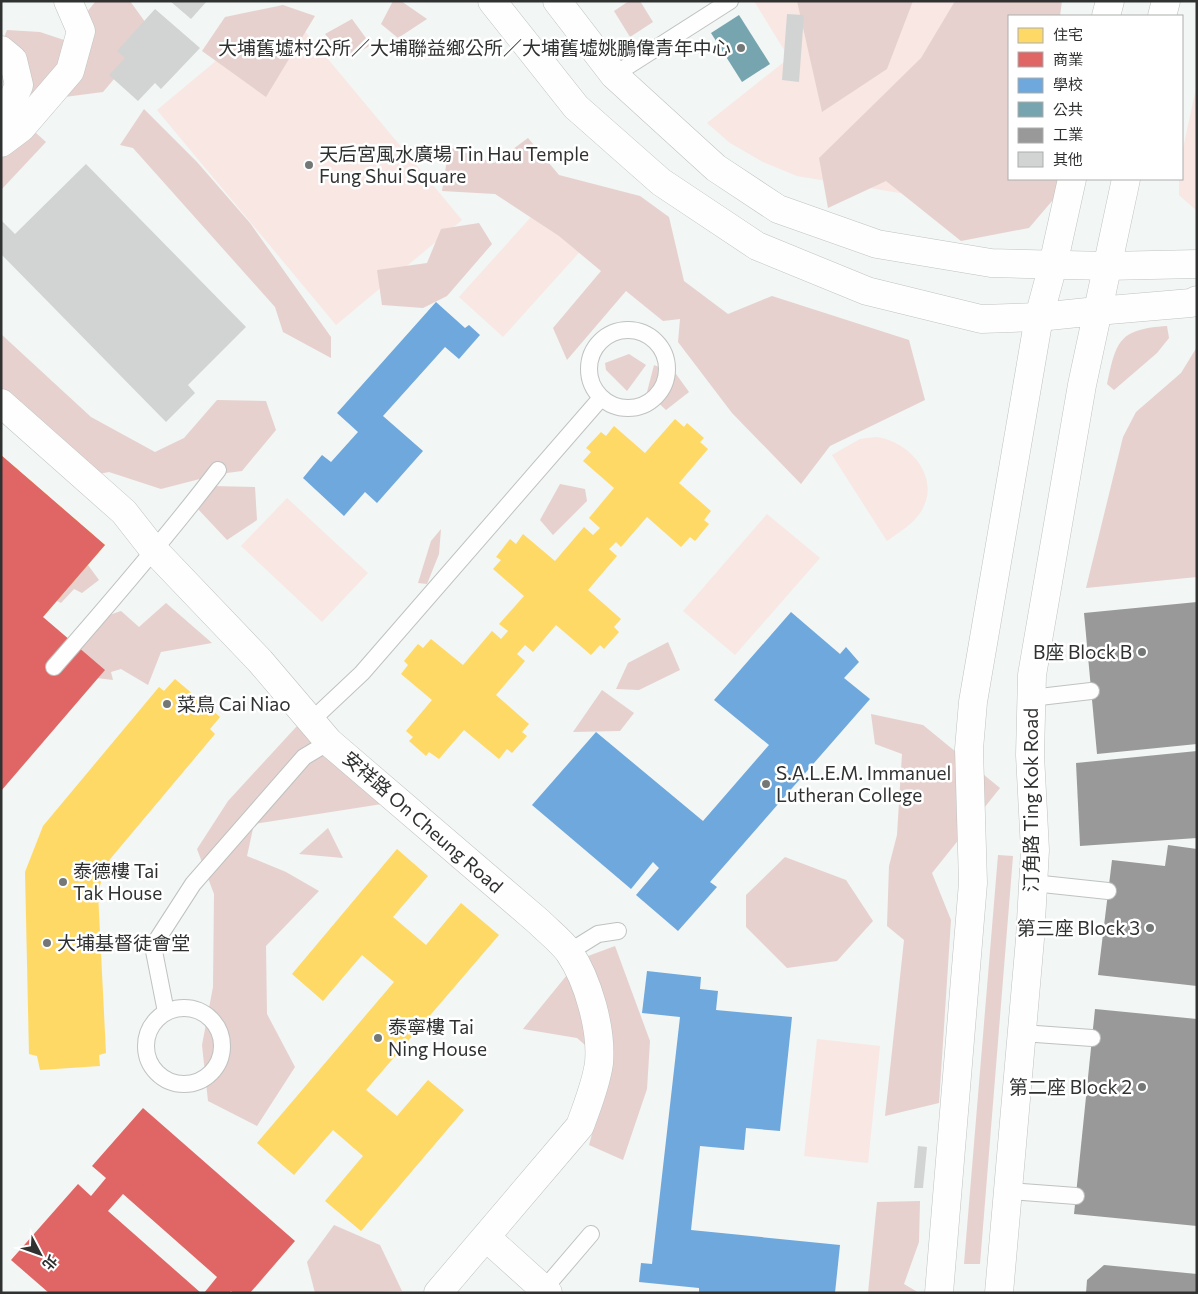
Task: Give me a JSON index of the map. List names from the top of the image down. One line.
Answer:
{"streets":{"main road":["汀角路 Ting Kok Road","安祥路 On Cheung Road"]},"places":["大埔舊墟村公所／大埔聯益鄉公所／大埔舊墟姚鵬偉青年中心","天后宮風水廣場 Tin Hau Temple Fung Shui Square","B座 Block B","菜鳥 Cai Niao","S.A.L.E.M. Immanuel Lutheran College","泰德樓 Tai Tak House","第三座 Block 3","大埔基督徒會堂","泰寧樓 Tai Ning House","第二座 Block 2"],"legend":["住宅","商業","學校","公共","工業","其他"],"north":"bottom right"}
